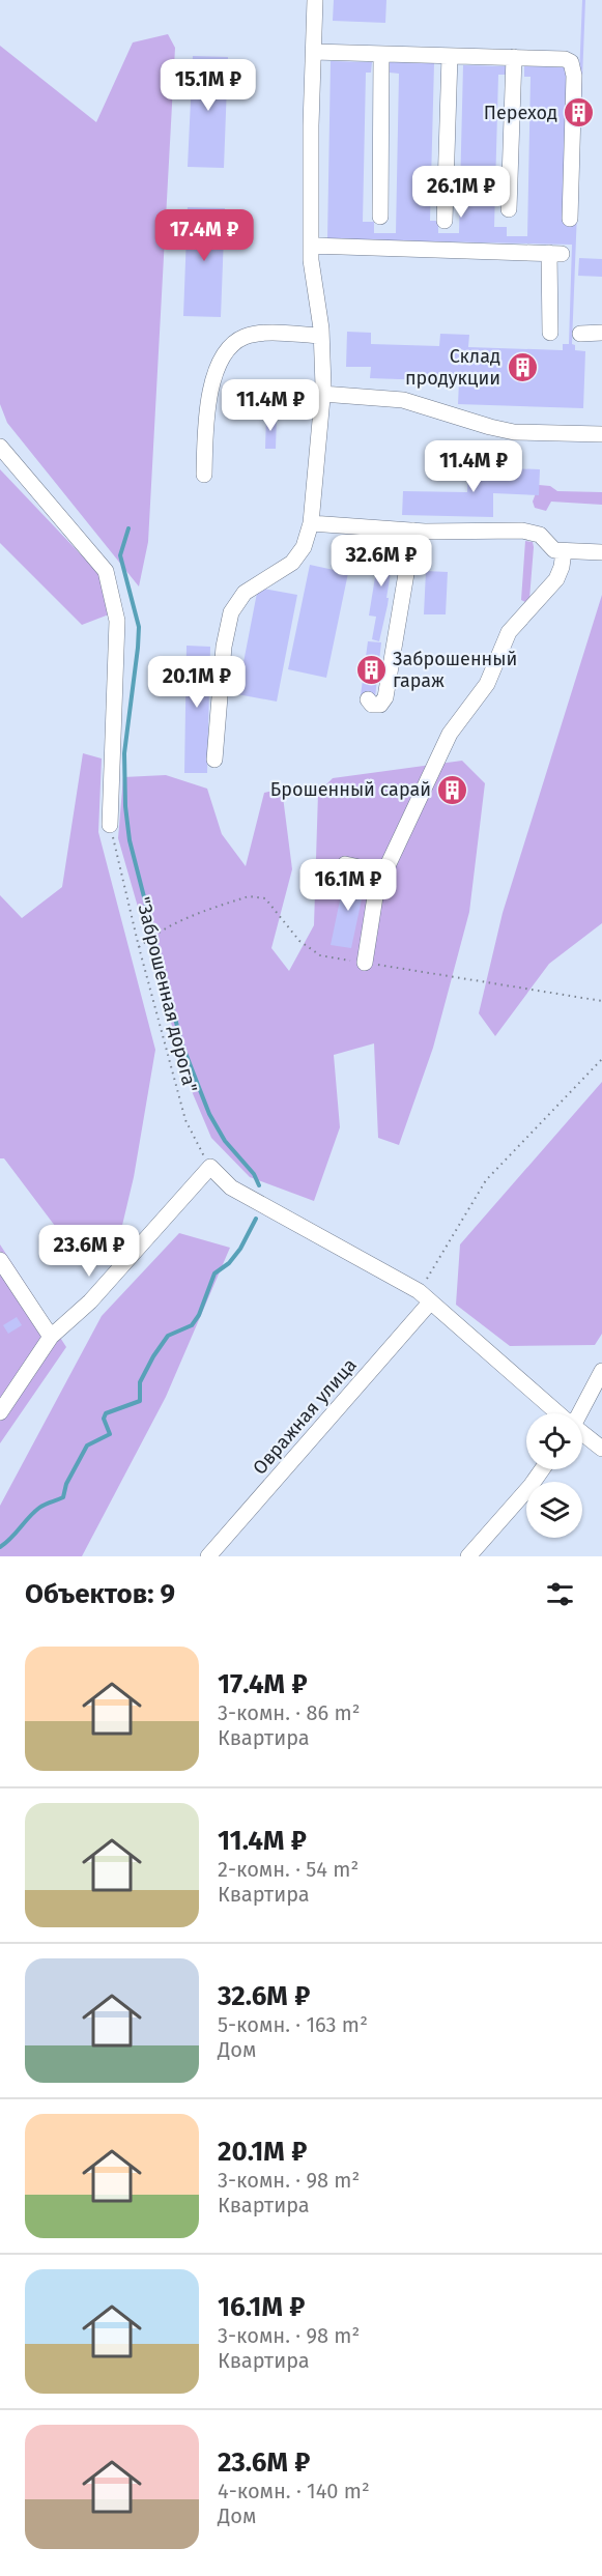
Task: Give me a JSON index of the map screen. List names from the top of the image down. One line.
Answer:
{"streets":{"street":["Овражная улица"],"path":["\"Заброшенная дорога\""]},"places":{"building":["Переход","Склад продукции","Заброшенный гараж","Брошенный сарай"]},"page":{"price":["15.1M ₽","26.1M ₽","17.4M ₽","11.4M ₽","11.4M ₽","32.6M ₽","20.1M ₽","16.1M ₽","23.6M ₽"],"heading":"Объектов: 9","list":[{"name":"17.4M ₽","note":"3-комн. · 86 m² · Квартира"},{"name":"11.4M ₽","note":"2-комн. · 54 m² · Квартира"},{"name":"32.6M ₽","note":"5-комн. · 163 m² · Дом"},{"name":"20.1M ₽","note":"3-комн. · 98 m² · Квартира"},{"name":"16.1M ₽","note":"3-комн. · 98 m² · Квартира"},{"name":"23.6M ₽","note":"4-комн. · 140 m² · Дом"}]}}
